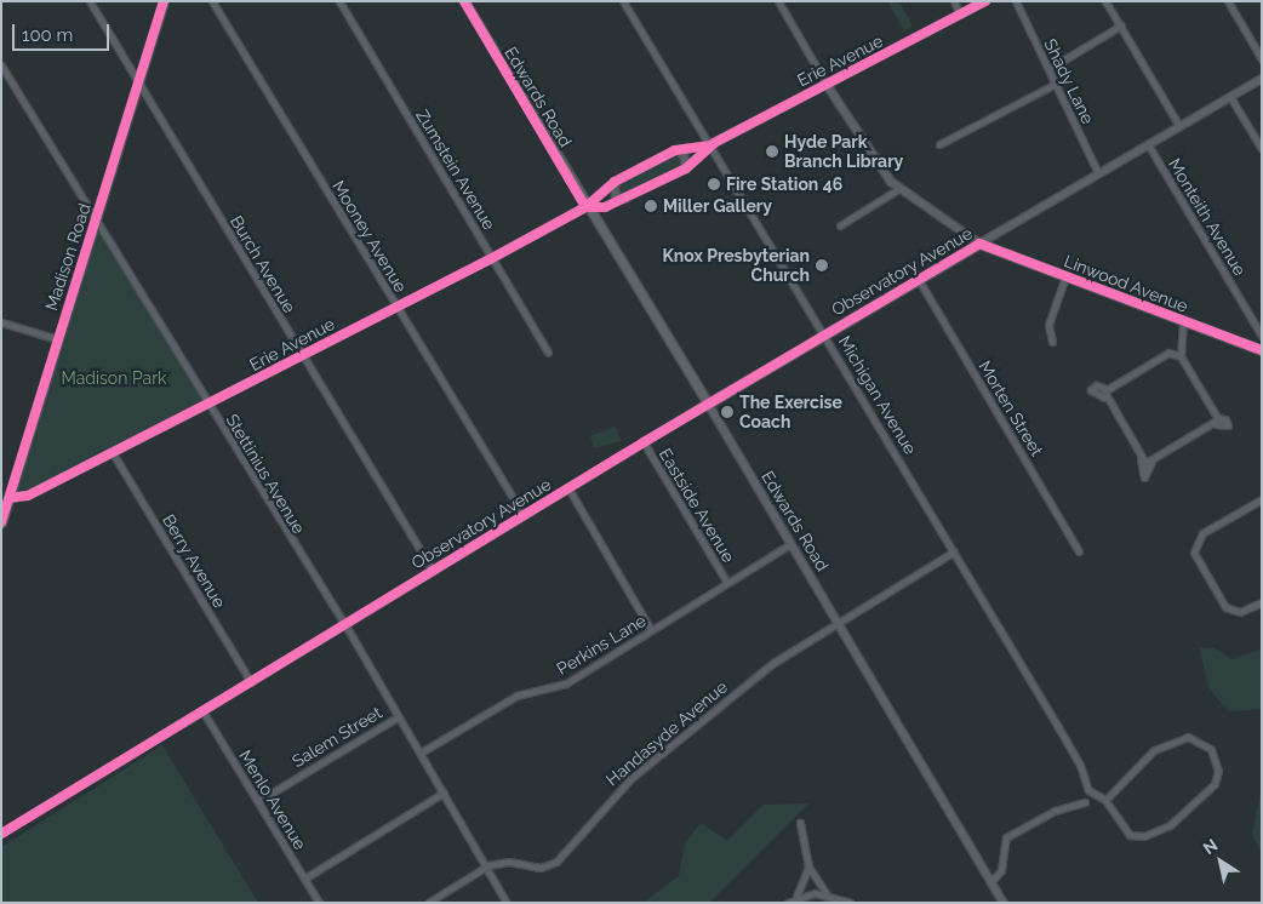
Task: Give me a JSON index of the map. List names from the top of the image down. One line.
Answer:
{"streets":{"main road":["Edwards Road","Madison Road","Observatory Avenue","Linwood Avenue"],"street":["Erie Avenue","Shady Lane","Zumstein Avenue","Monteith Avenue","Mooney Avenue","Burch Avenue","Michigan Avenue","Morten Street","Stettinius Avenue","Eastside Avenue","Berry Avenue","Perkins Lane","Handasyde Avenue","Salem Street","Menlo Avenue"]},"crossings":[["Erie Avenue","Edwards Road"],["Erie Avenue","Zumstein Avenue"],["Erie Avenue","Mooney Avenue"],["Erie Avenue","Madison Road"],["Erie Avenue","Burch Avenue"],["Erie Avenue","Michigan Avenue"],["Erie Avenue","Stettinius Avenue"],["Erie Avenue","Berry Avenue"],["Shady Lane","Observatory Avenue"],["Edwards Road","Observatory Avenue"],["Edwards Road","Perkins Lane"],["Edwards Road","Handasyde Avenue"],["Monteith Avenue","Observatory Avenue"],["Monteith Avenue","Linwood Avenue"],["Mooney Avenue","Observatory Avenue"],["Madison Road","Burch Avenue"],["Madison Road","Stettinius Avenue"],["Burch Avenue","Observatory Avenue"],["Observatory Avenue","Linwood Avenue"],["Observatory Avenue","Michigan Avenue"],["Observatory Avenue","Morten Street"],["Observatory Avenue","Stettinius Avenue"],["Observatory Avenue","Eastside Avenue"],["Observatory Avenue","Berry Avenue"],["Observatory Avenue","Menlo Avenue"],["Michigan Avenue","Handasyde Avenue"],["Stettinius Avenue","Perkins Lane"],["Stettinius Avenue","Handasyde Avenue"],["Stettinius Avenue","Salem Street"],["Eastside Avenue","Perkins Lane"],["Salem Street","Menlo Avenue"]],"parks":["Madison Park"],"places":["Hyde Park Branch Library","Fire Station 46","Miller Gallery","Knox Presbyterian Church","The Exercise Coach"],"scale_bar":"100 m","north":"top left"}
